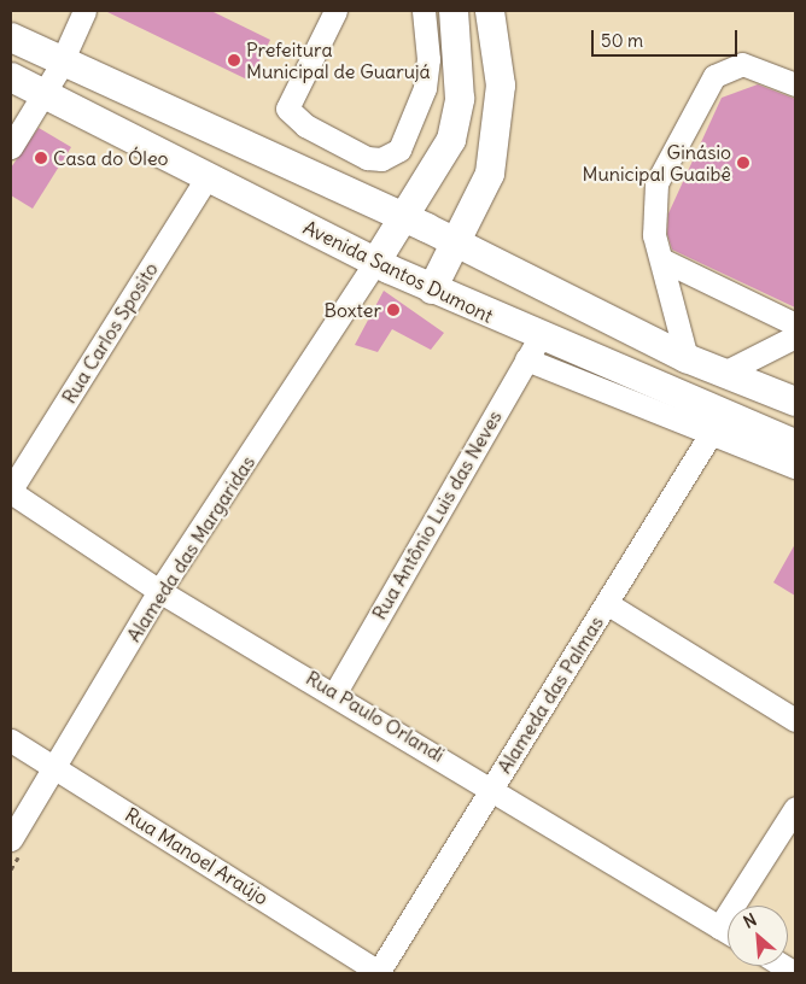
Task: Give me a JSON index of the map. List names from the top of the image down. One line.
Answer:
{"streets":{"main road":["Avenida Santos Dumont"],"street":["Rua Carlos Sposito","Rua Antônio Luis das Neves","Alameda das Margaridas","Alameda das Palmas","Rua Paulo Orlandi","Rua Manoel Araújo"]},"crossings":[["Avenida Santos Dumont","Rua Carlos Sposito"],["Avenida Santos Dumont","Rua Antônio Luis das Neves"],["Avenida Santos Dumont","Alameda das Margaridas"],["Avenida Santos Dumont","Alameda das Palmas"],["Rua Carlos Sposito","Rua Paulo Orlandi"],["Rua Antônio Luis das Neves","Rua Paulo Orlandi"],["Alameda das Margaridas","Rua Paulo Orlandi"],["Alameda das Margaridas","Rua Manoel Araújo"],["Alameda das Palmas","Rua Paulo Orlandi"],["Alameda das Palmas","Rua Manoel Araújo"]],"places":["Prefeitura Municipal de Guarujá","Casa do Óleo","Ginásio Municipal Guaibê","Boxter"],"scale_bar":"50 m","north":"top left"}
